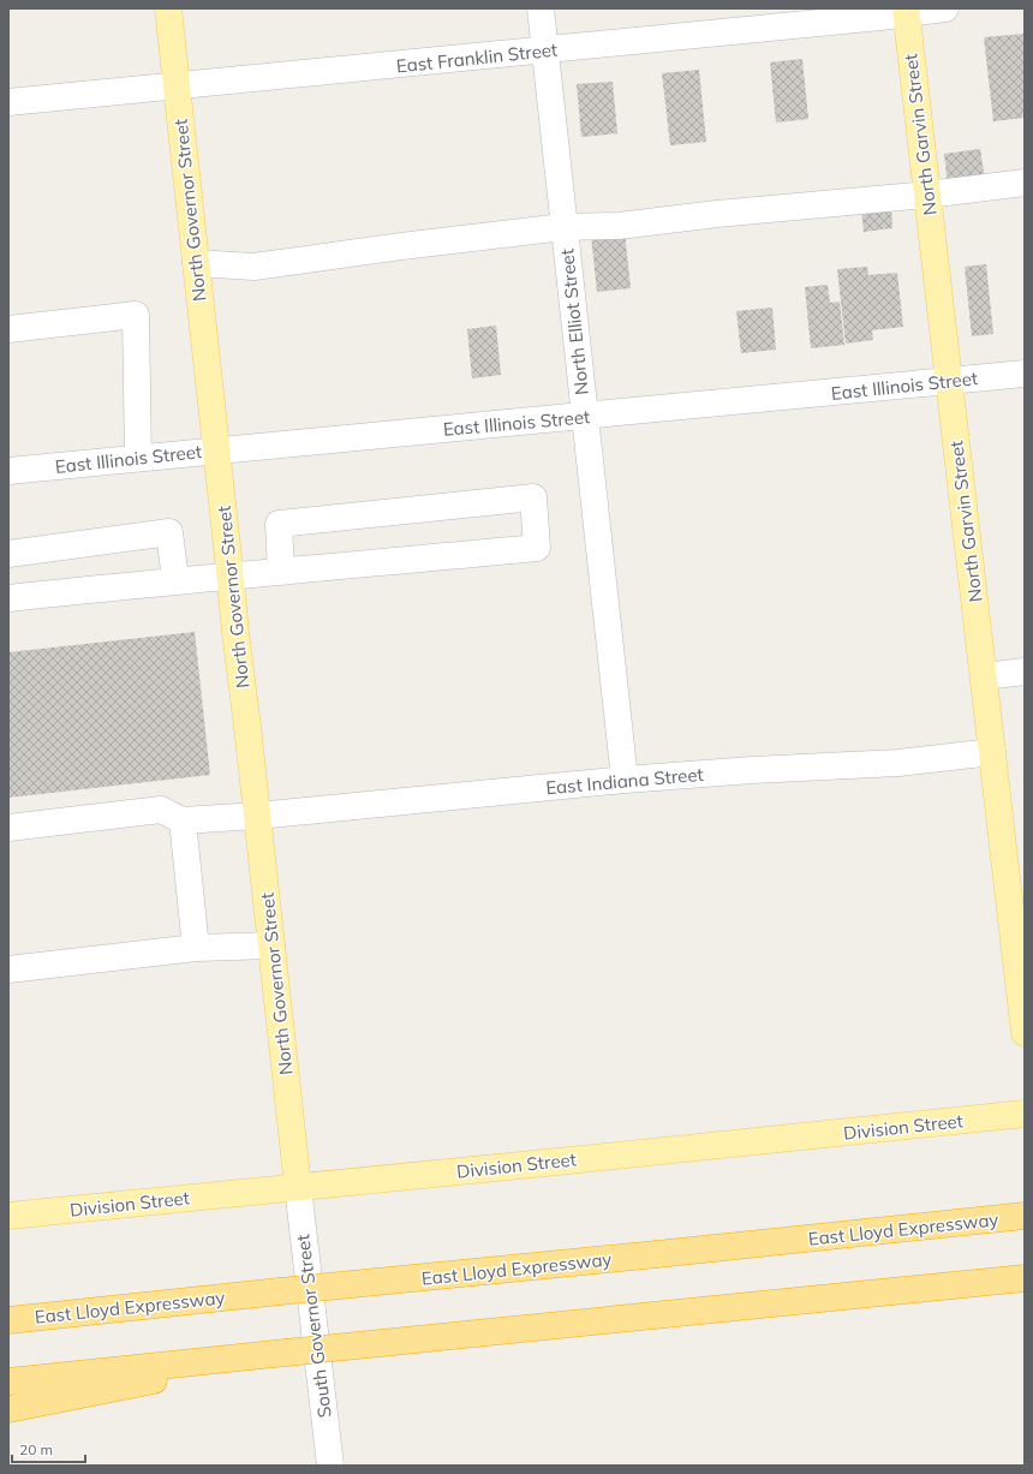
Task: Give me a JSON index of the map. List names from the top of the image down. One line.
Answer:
{"streets":{"highway":["East Lloyd Expressway"],"main road":["North Garvin Street","North Governor Street","Division Street"],"street":["East Franklin Street","North Elliot Street","East Illinois Street","East Indiana Street","South Governor Street"]},"crossings":[["East Franklin Street","North Garvin Street"],["East Franklin Street","North Governor Street"],["East Franklin Street","North Elliot Street"],["North Garvin Street","East Illinois Street"],["North Garvin Street","East Indiana Street"],["North Governor Street","East Illinois Street"],["North Governor Street","East Indiana Street"],["North Governor Street","Division Street"],["North Governor Street","South Governor Street"],["North Elliot Street","East Illinois Street"],["North Elliot Street","East Indiana Street"],["Division Street","South Governor Street"]],"scale_bar":"20 m"}
